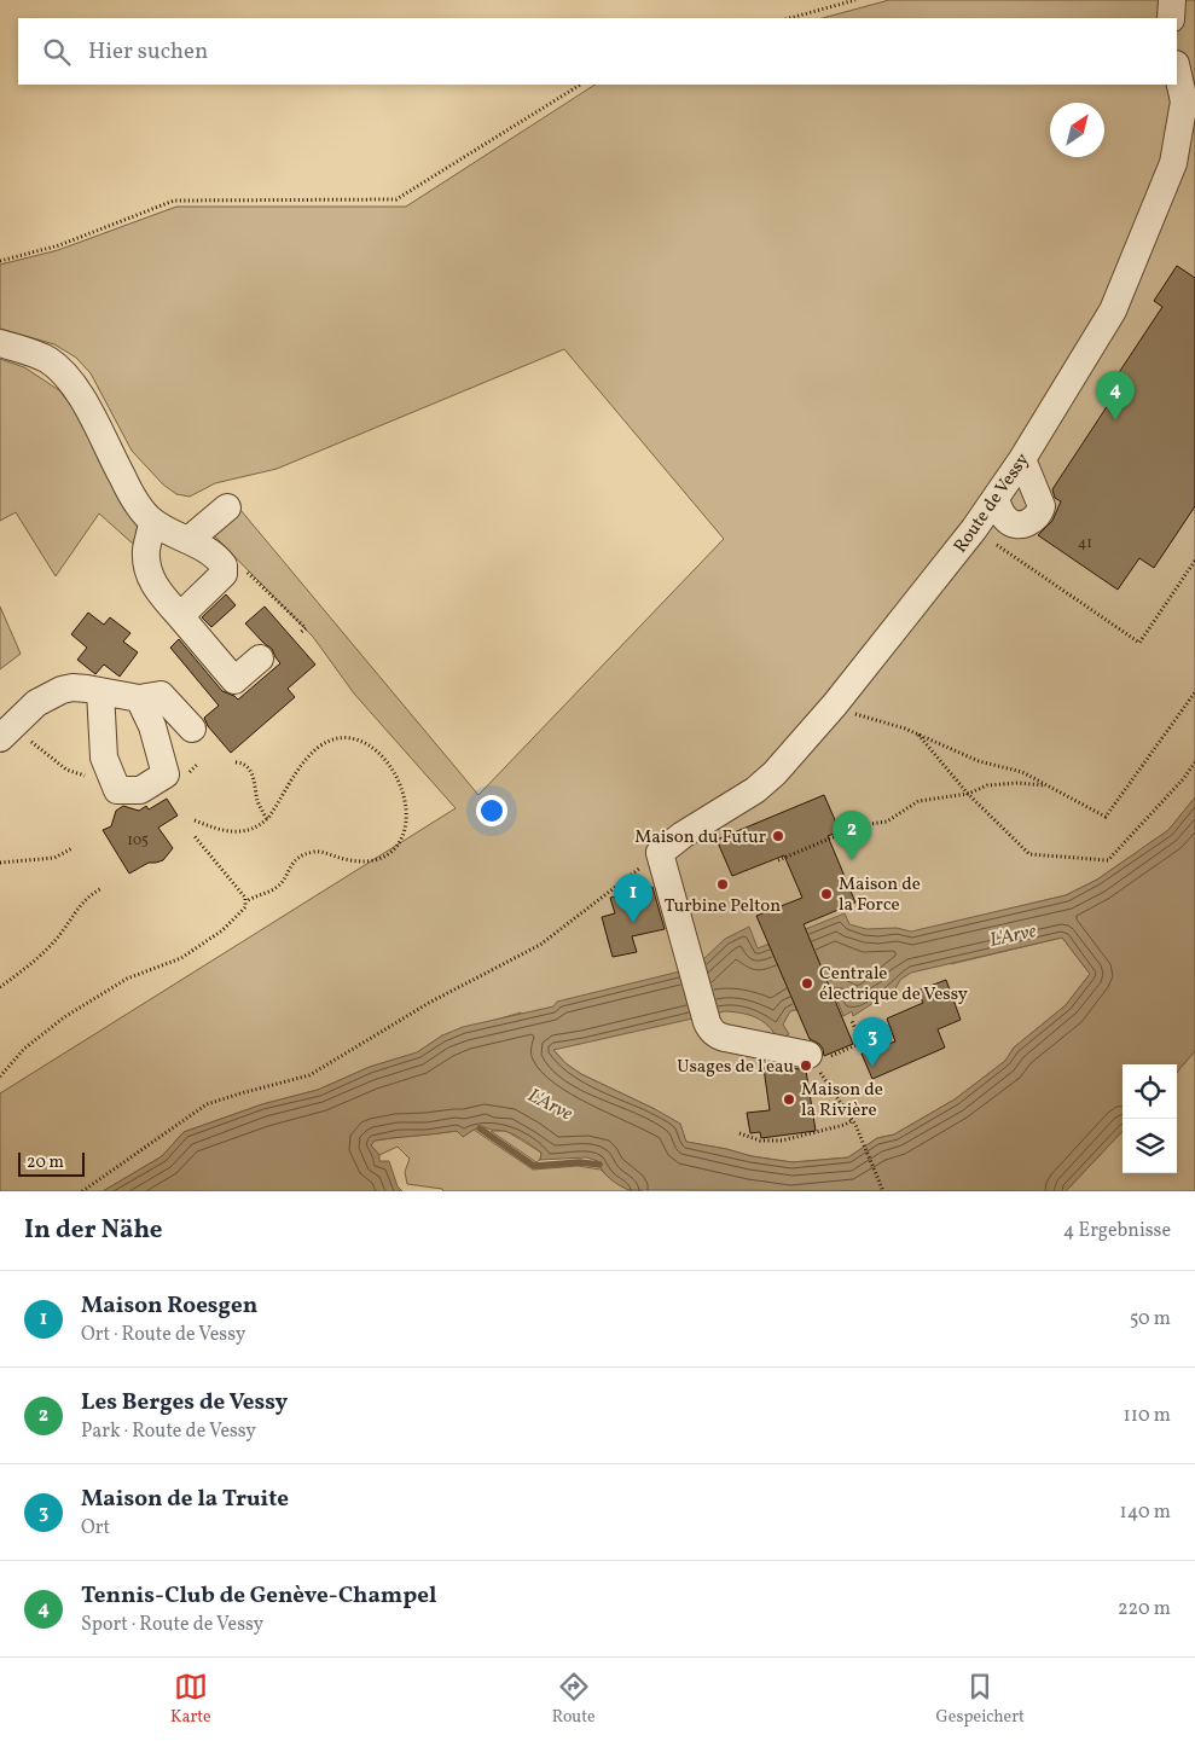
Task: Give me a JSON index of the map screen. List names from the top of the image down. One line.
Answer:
{"streets":{"street":["Route de Vessy"]},"water":["L'Arve"],"places":["Maison du Futur","Turbine Pelton","Maison de la Force","Centrale électrique de Vessy","Usages de l'eau","Maison de la Rivière"],"house_numbers":["41","105"],"scale_bar":"20 m","north":"top right","page":{"search":"Hier suchen","pins":["4","2","1","3"],"scale":"20 m","heading":["In der Nähe","4 Ergebnisse"],"list":[{"mark":"1","name":"Maison Roesgen","note":"Ort · Route de Vessy","value":"50 m"},{"mark":"2","name":"Les Berges de Vessy","note":"Park · Route de Vessy","value":"110 m"},{"mark":"3","name":"Maison de la Truite","note":"Ort","value":"140 m"},{"mark":"4","name":"Tennis-Club de Genève-Champel","note":"Sport · Route de Vessy","value":"220 m"}],"nav":["Karte","Route","Gespeichert"]}}
